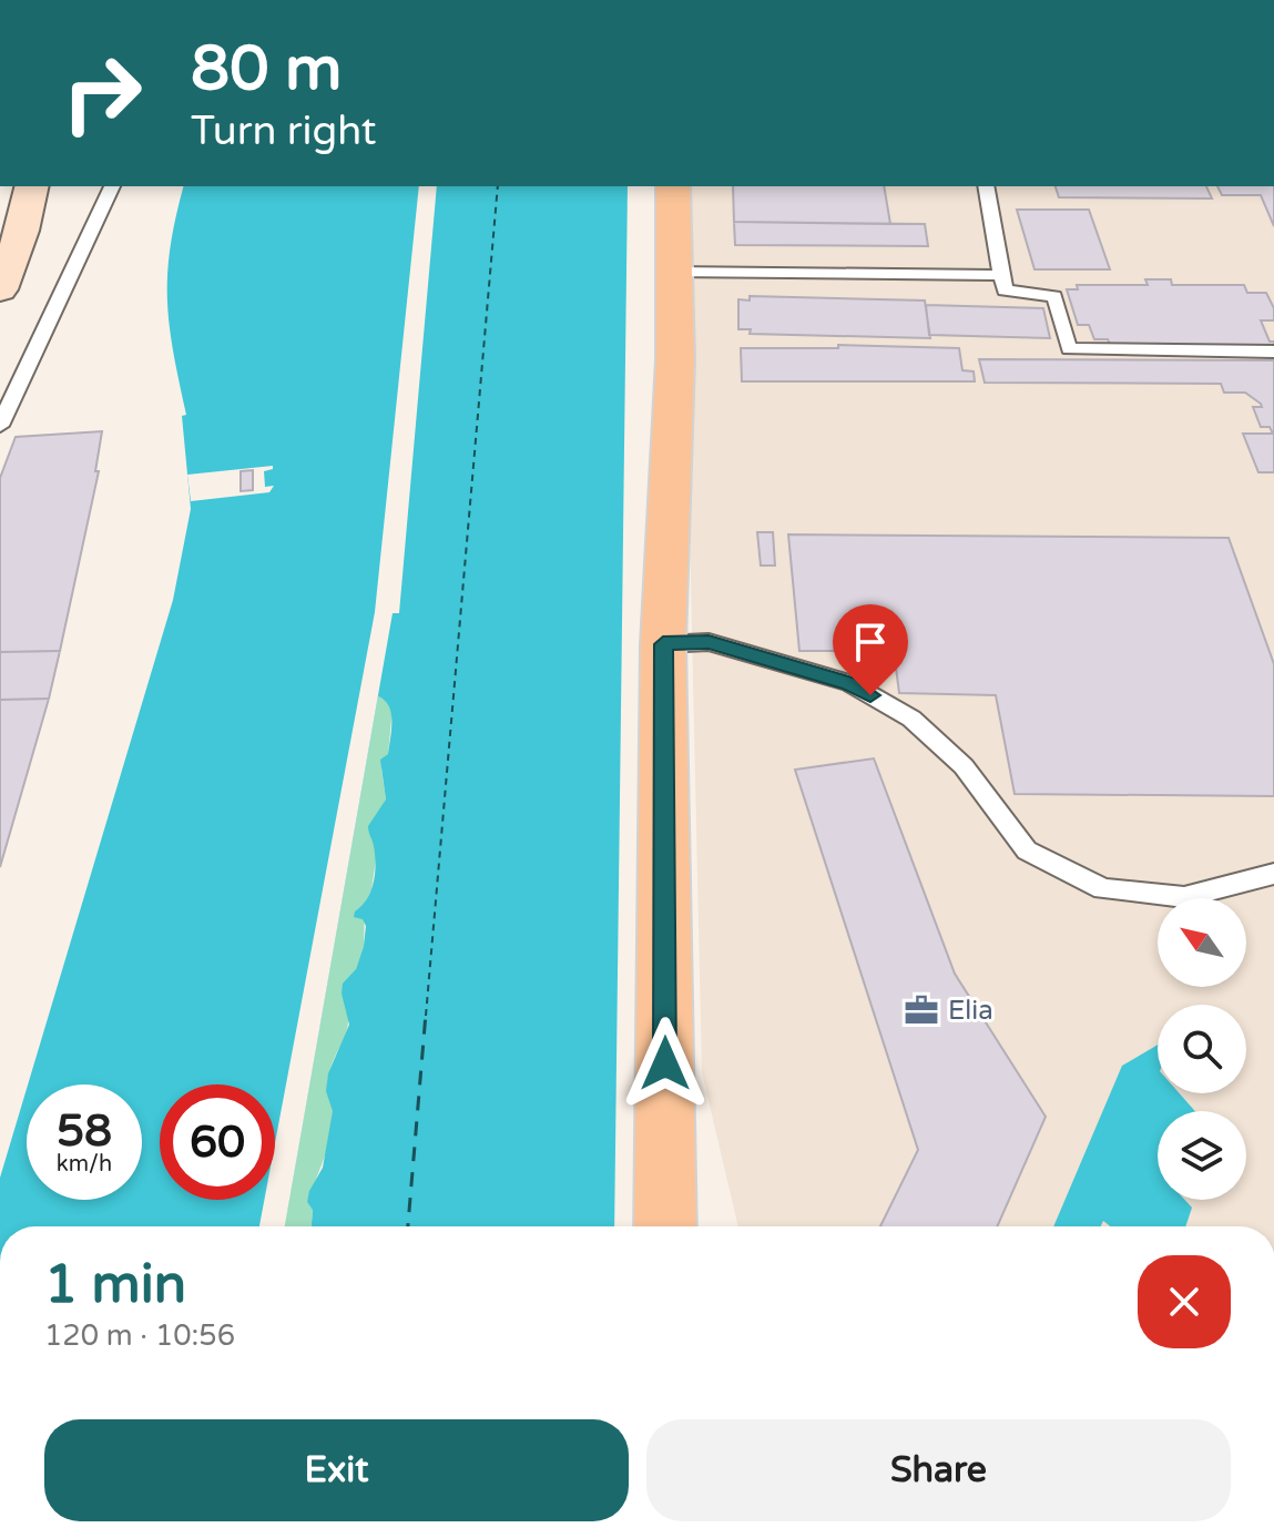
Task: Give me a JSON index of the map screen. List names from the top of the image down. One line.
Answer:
{"places":{"office":["Elia"]},"north":"top left","page":{"turn":["80 m","Turn right"],"speed":"58 km/h","limit":"60","heading":["1 min","120 m · 10:56"],"buttons":["Exit","Share"]}}
